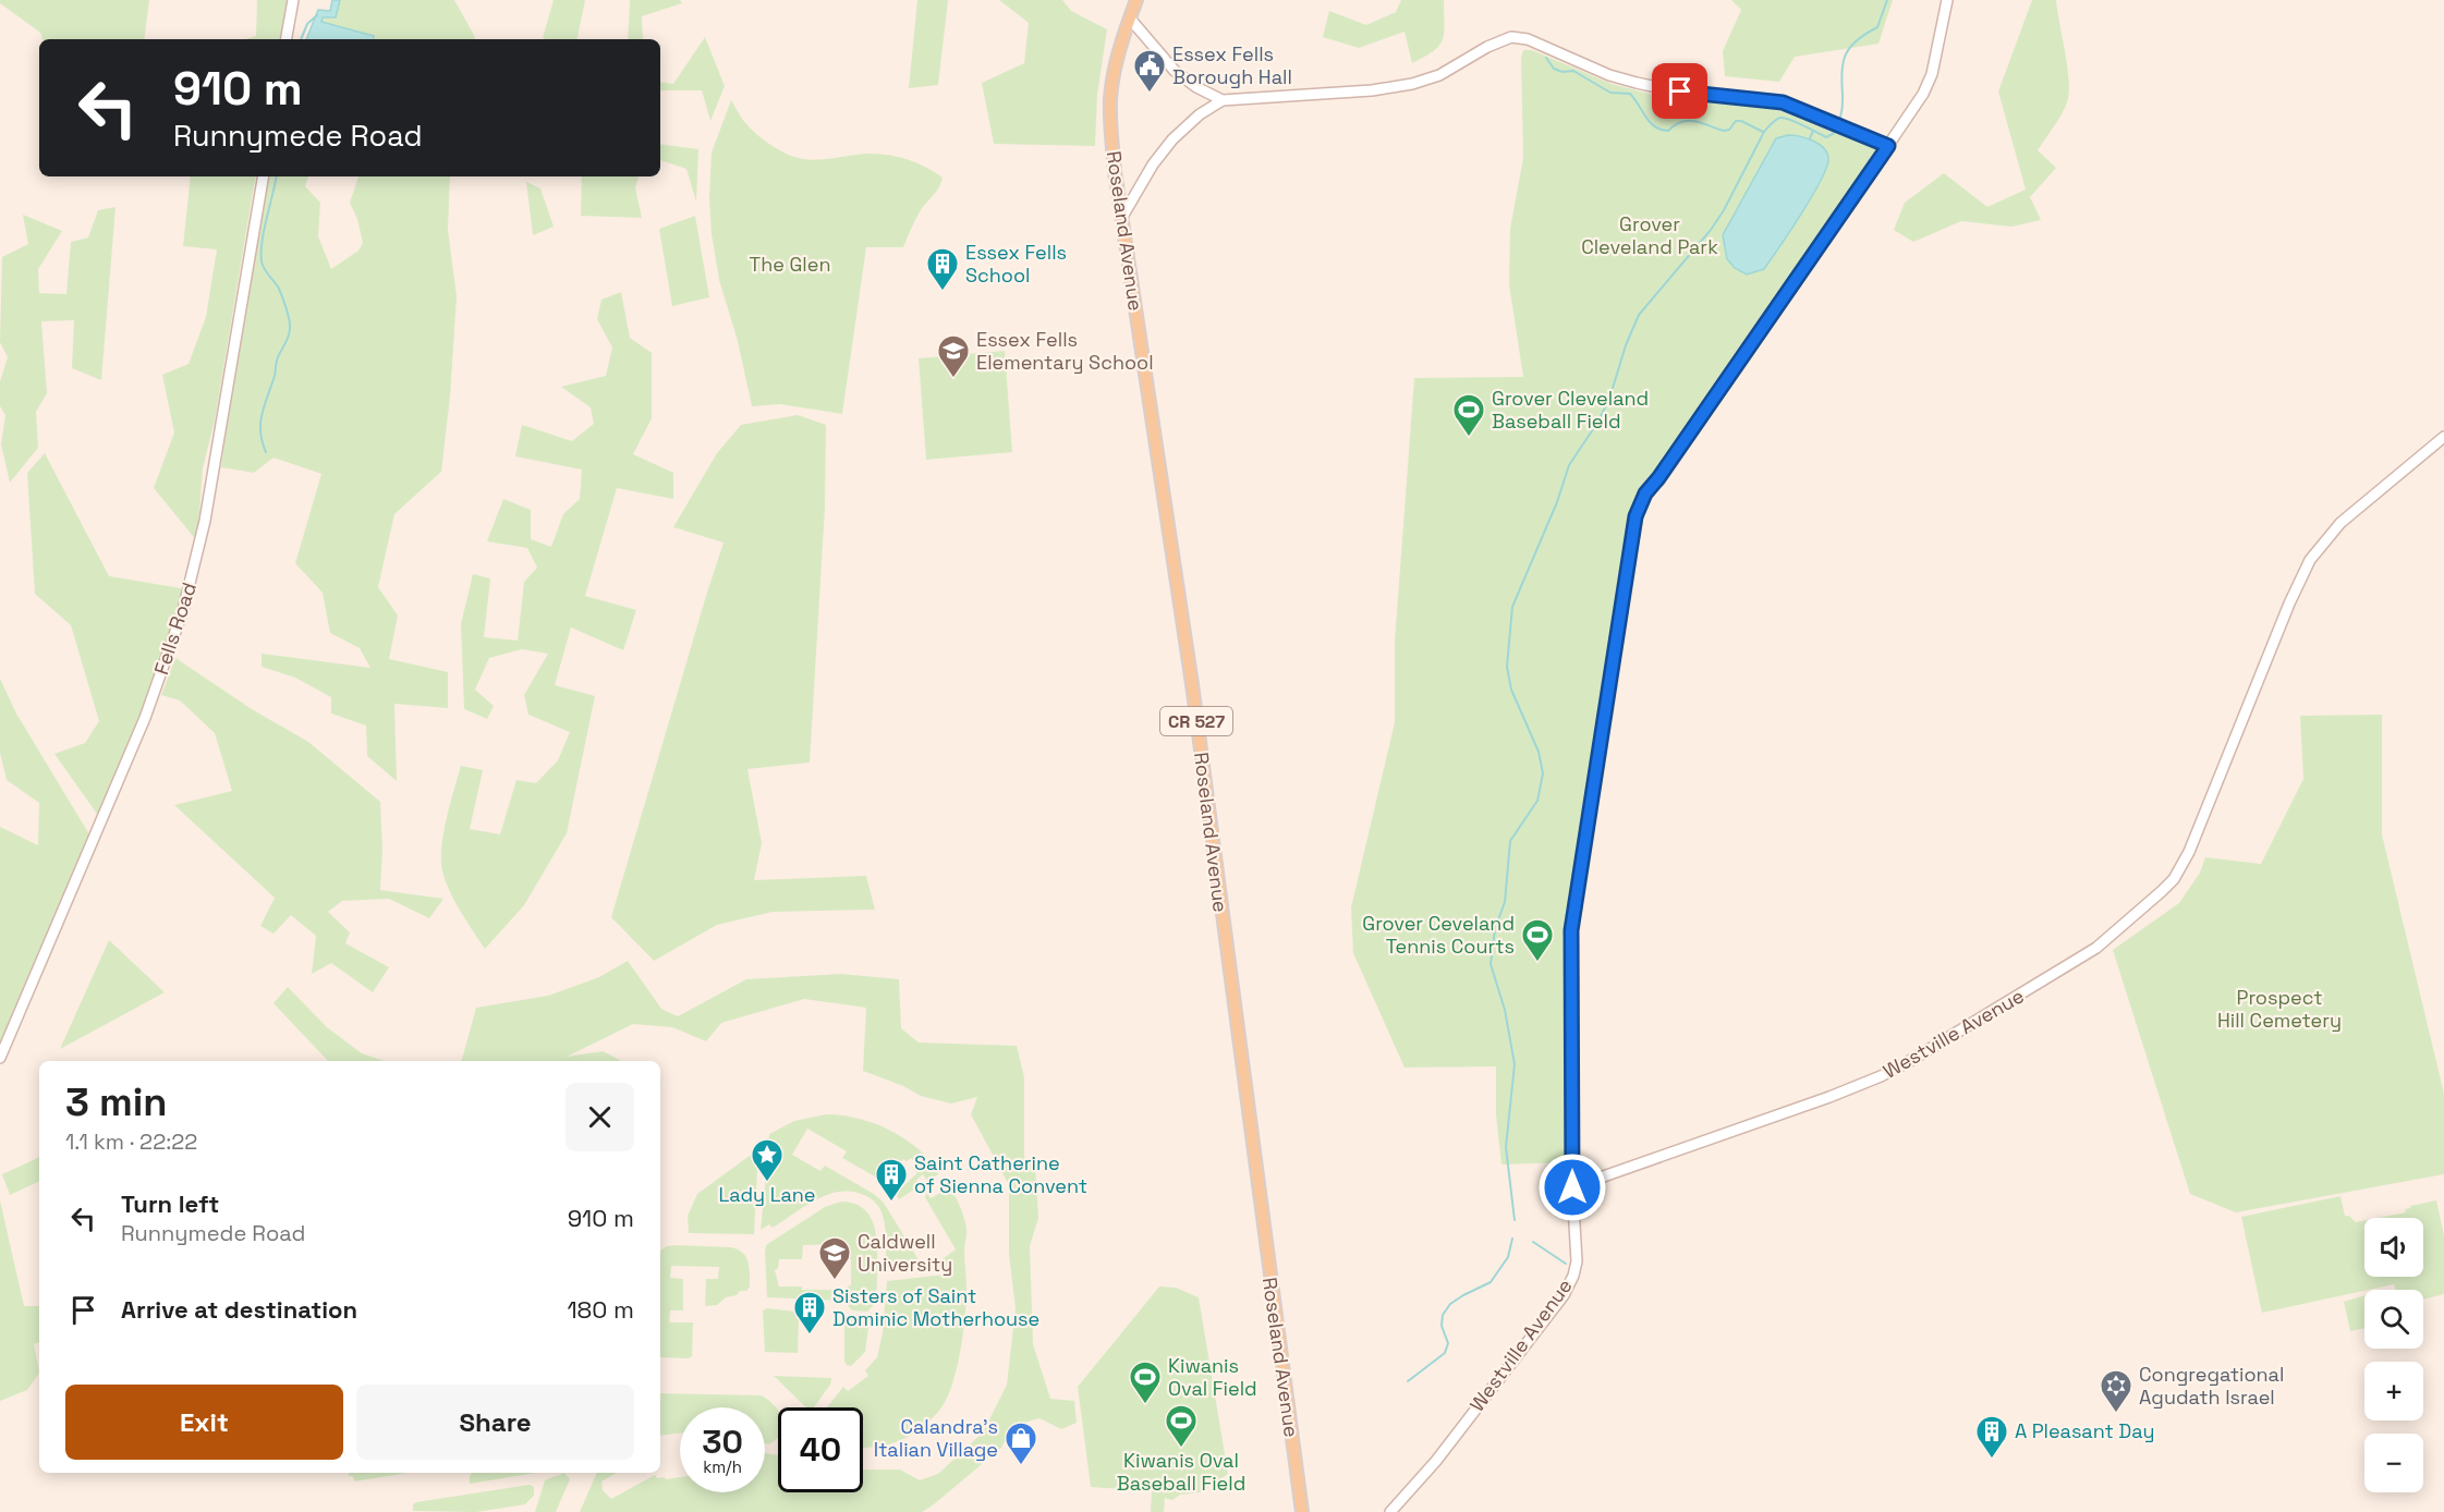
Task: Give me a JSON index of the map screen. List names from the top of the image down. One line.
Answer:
{"streets":{"main road":["Roseland Avenue","CR 527"],"street":["Fells Road","Westville Avenue"]},"parks":["Grover Cleveland Park","The Glen","Prospect Hill Cemetery"],"places":{"public building":["Essex Fells Borough Hall"],"building":["Essex Fells School","Saint Catherine of Sienna Convent","Sisters of Saint Dominic Motherhouse","A Pleasant Day"],"school or university":["Essex Fells Elementary School","Caldwell University"],"sports":["Grover Cleveland Baseball Field","Grover Ceveland Tennis Courts","Kiwanis Oval Field","Kiwanis Oval Baseball Field"],"place":["Lady Lane"],"synagogue":["Congregational Agudath Israel"],"shop":["Calandra's Italian Village"]},"page":{"turn":["910 m","Runnymede Road"],"heading":["3 min","1.1 km · 22:22"],"list":[{"name":"Turn left","note":"Runnymede Road","value":"910 m"},{"name":"Arrive at destination","value":"180 m"}],"map_buttons":["+","−"],"buttons":["Exit","Share"],"speed":"30 km/h","limit":"40"}}
